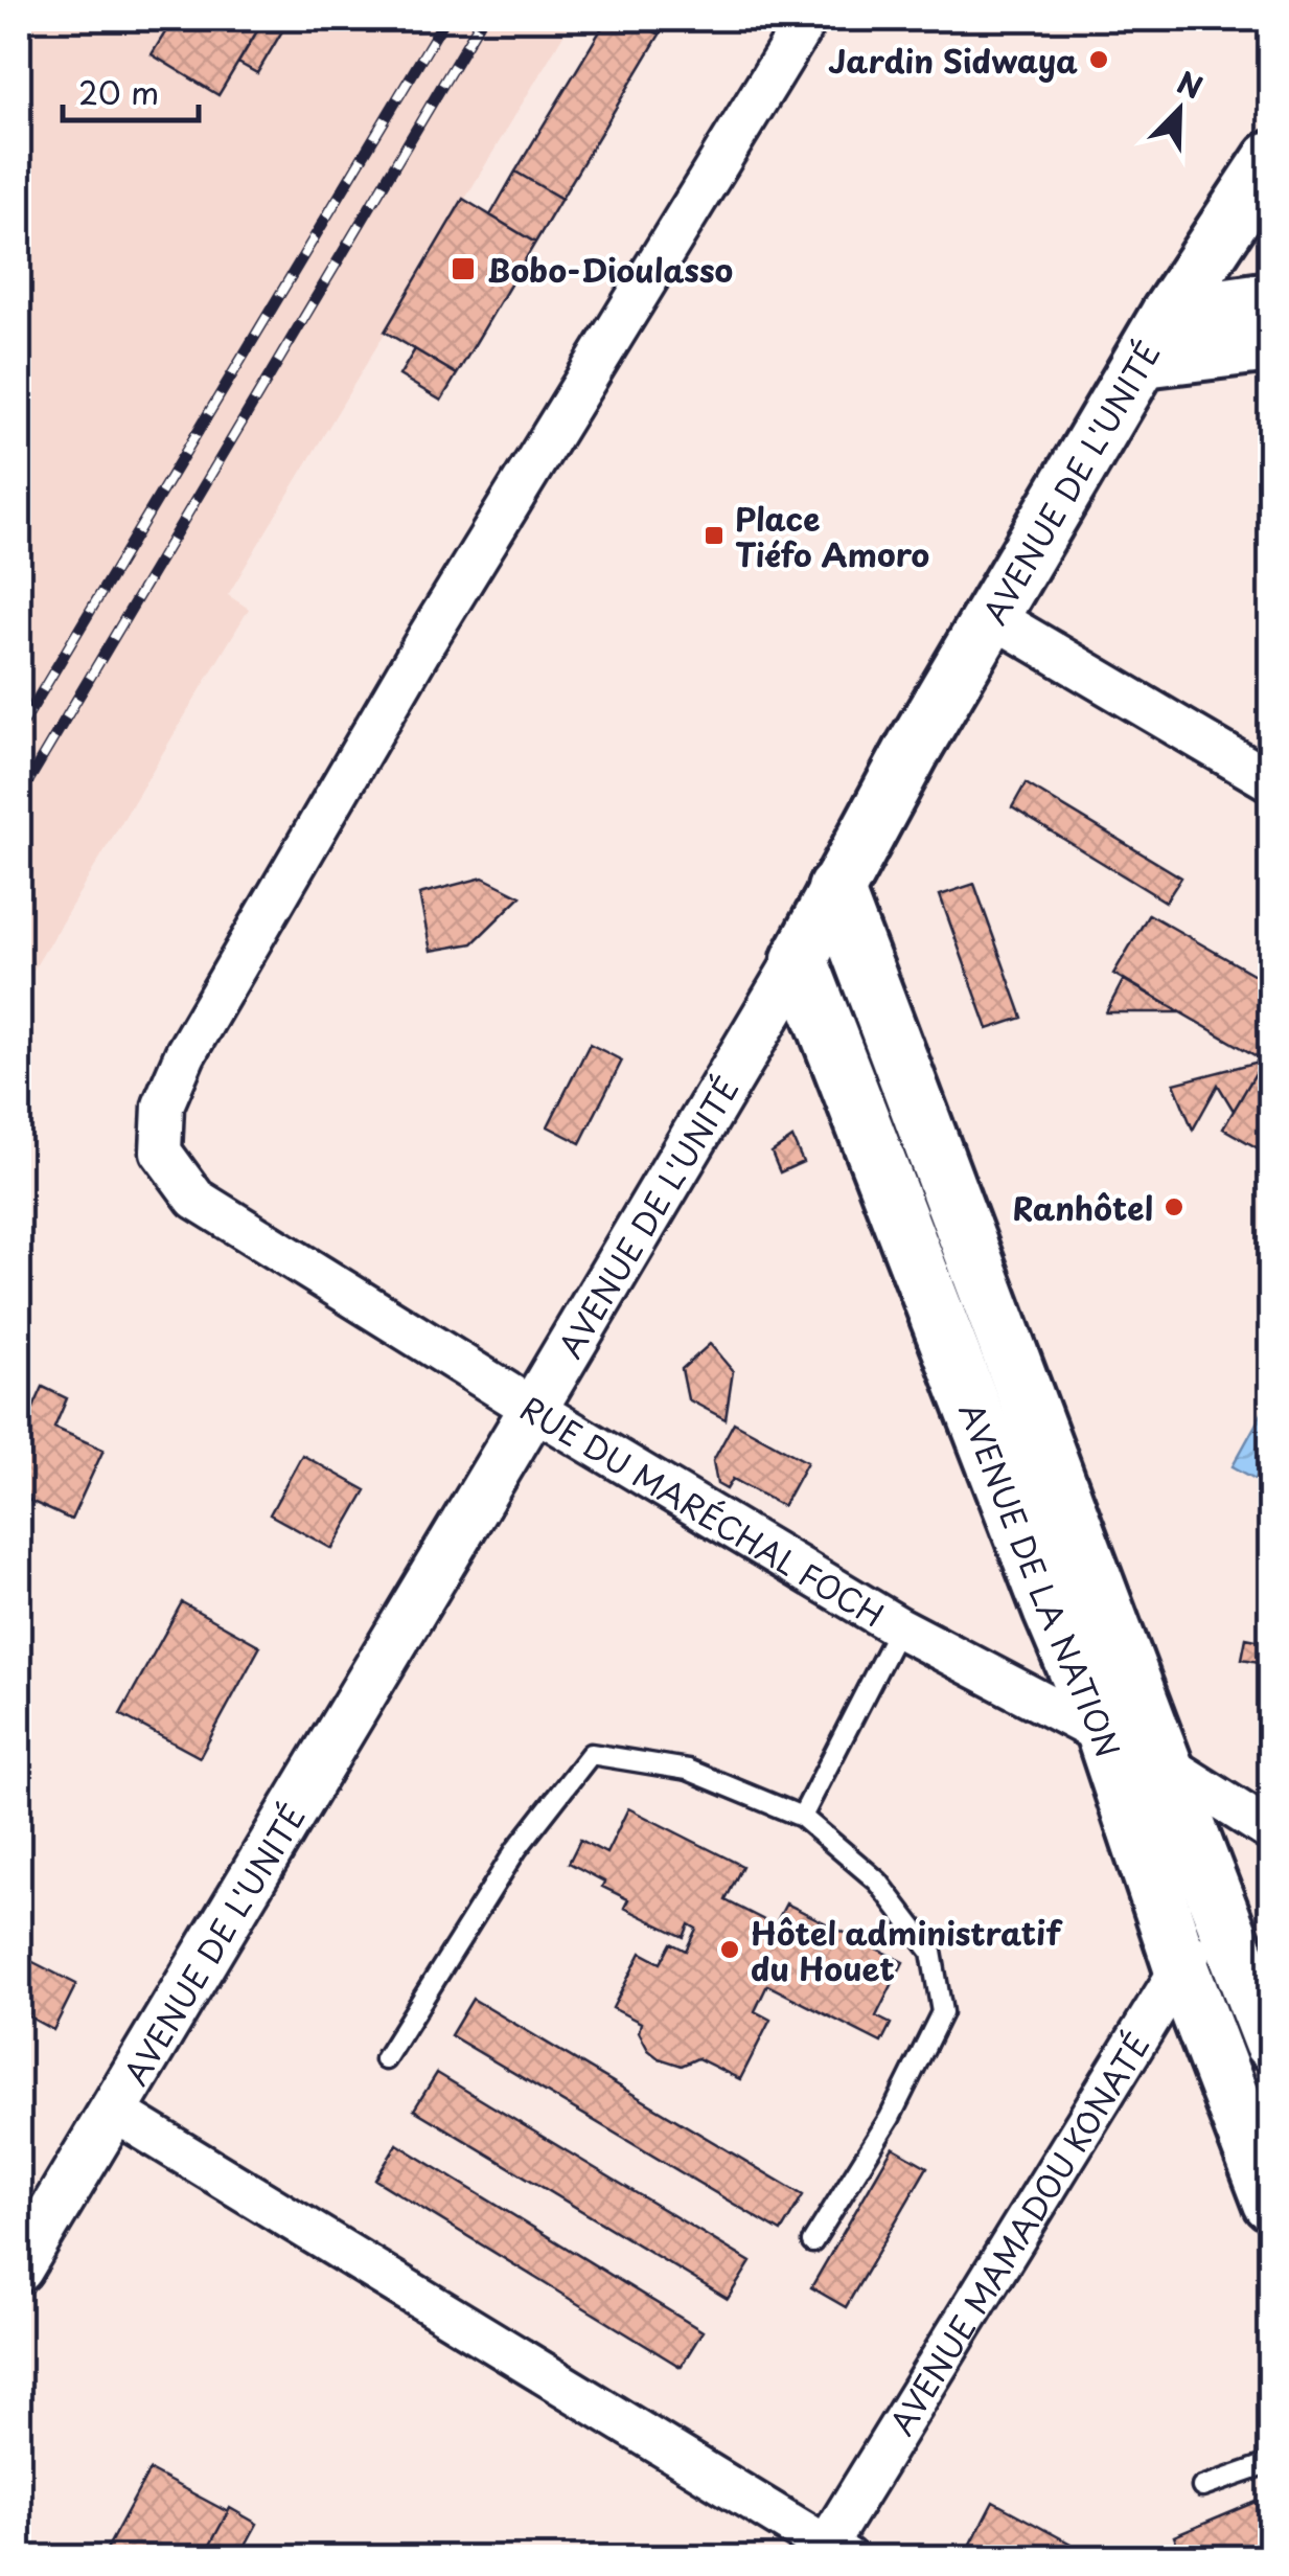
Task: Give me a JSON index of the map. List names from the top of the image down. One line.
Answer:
{"streets":{"main road":["AVENUE DE L'UNITÉ","AVENUE DE LA NATION"],"street":["RUE DU MARÉCHAL FOCH","AVENUE MAMADOU KONATÉ"]},"crossings":[["AVENUE DE L'UNITÉ","RUE DU MARÉCHAL FOCH"],["AVENUE DE L'UNITÉ","AVENUE DE LA NATION"],["RUE DU MARÉCHAL FOCH","AVENUE DE LA NATION"],["AVENUE DE LA NATION","AVENUE MAMADOU KONATÉ"]],"places":{"other":["Jardin Sidwaya","Ranhôtel","Hôtel administratif du Houet"],"transit":["Bobo-Dioulasso","Place Tiéfo Amoro"]},"scale_bar":"20 m","north":"top right"}
